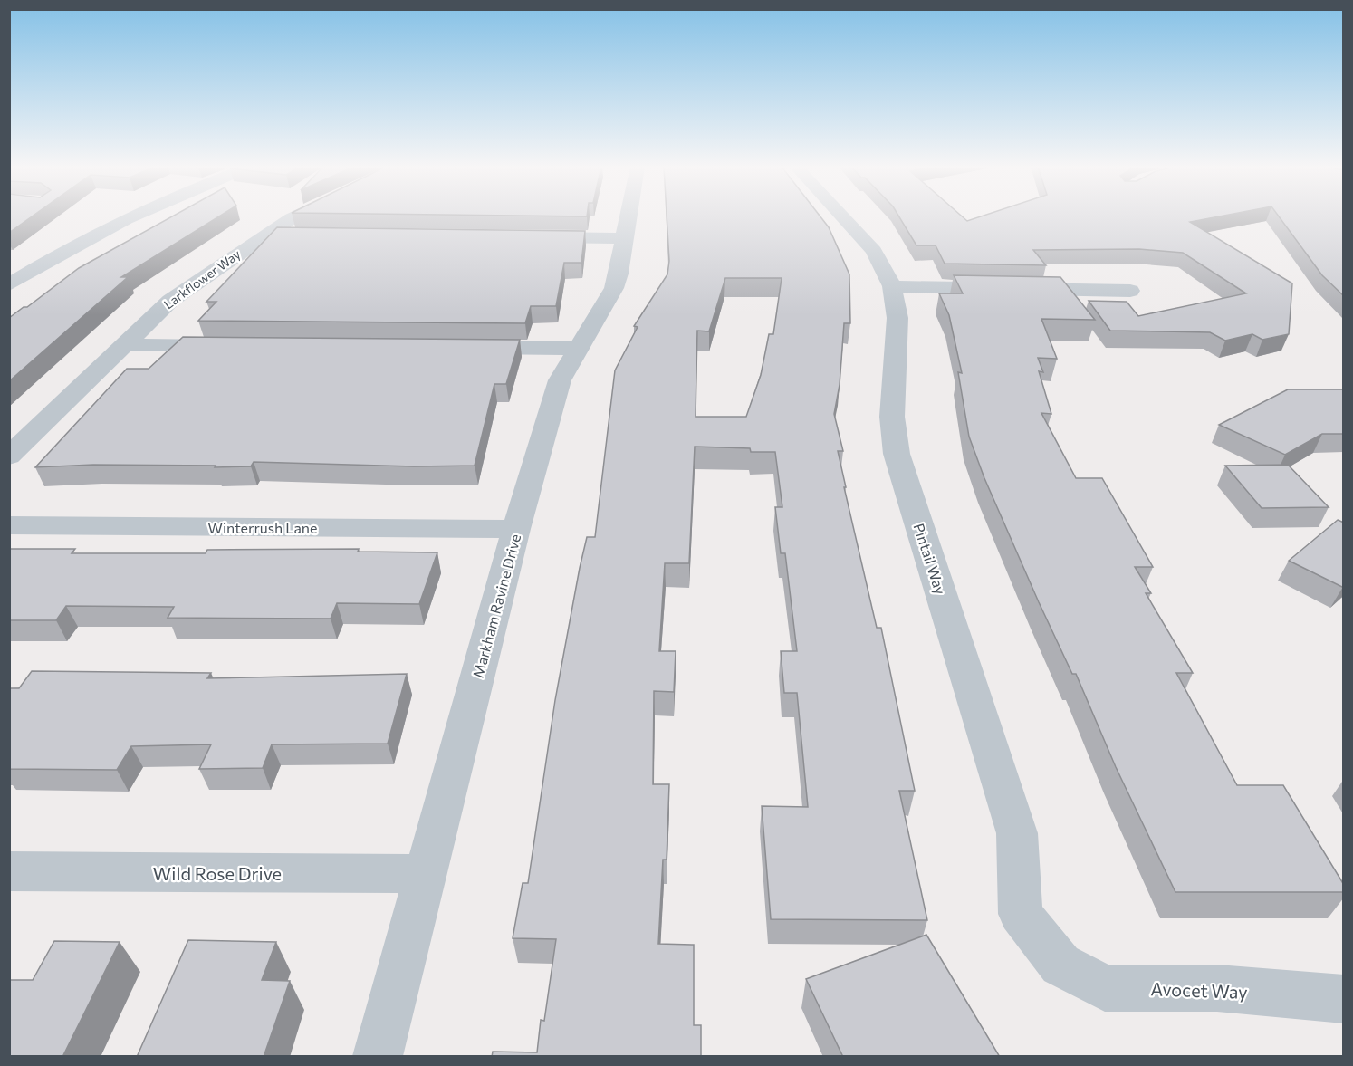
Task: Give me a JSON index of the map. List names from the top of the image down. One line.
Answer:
{"streets":{"street":["Larkflower Way","Winterrush Lane","Pintail Way","Markham Ravine Drive","Wild Rose Drive","Avocet Way"]},"crossings":[["Winterrush Lane","Markham Ravine Drive"],["Pintail Way","Avocet Way"],["Markham Ravine Drive","Wild Rose Drive"]]}
